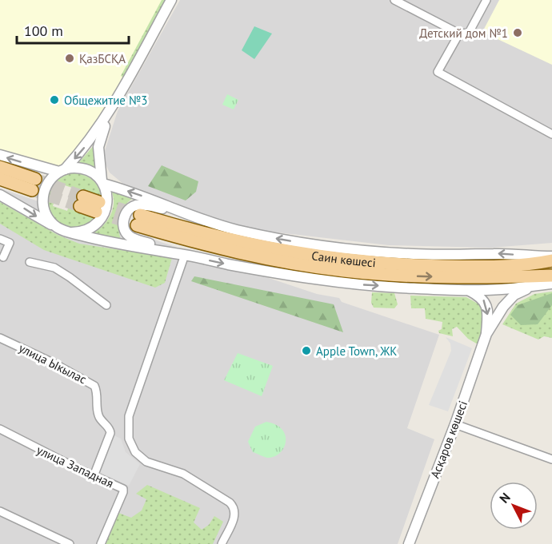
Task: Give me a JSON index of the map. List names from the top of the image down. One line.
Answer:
{"streets":{"main road":["Саин көшесі"],"street":["улица Ыкылас","Асқаров көшесі","улица Западная"]},"crossings":[["улица Ыкылас","улица Западная"]],"places":["Детский дом №1","ҚазБСҚА","Общежитие №3","Apple Town, ЖК"],"scale_bar":"100 m","north":"top left"}
